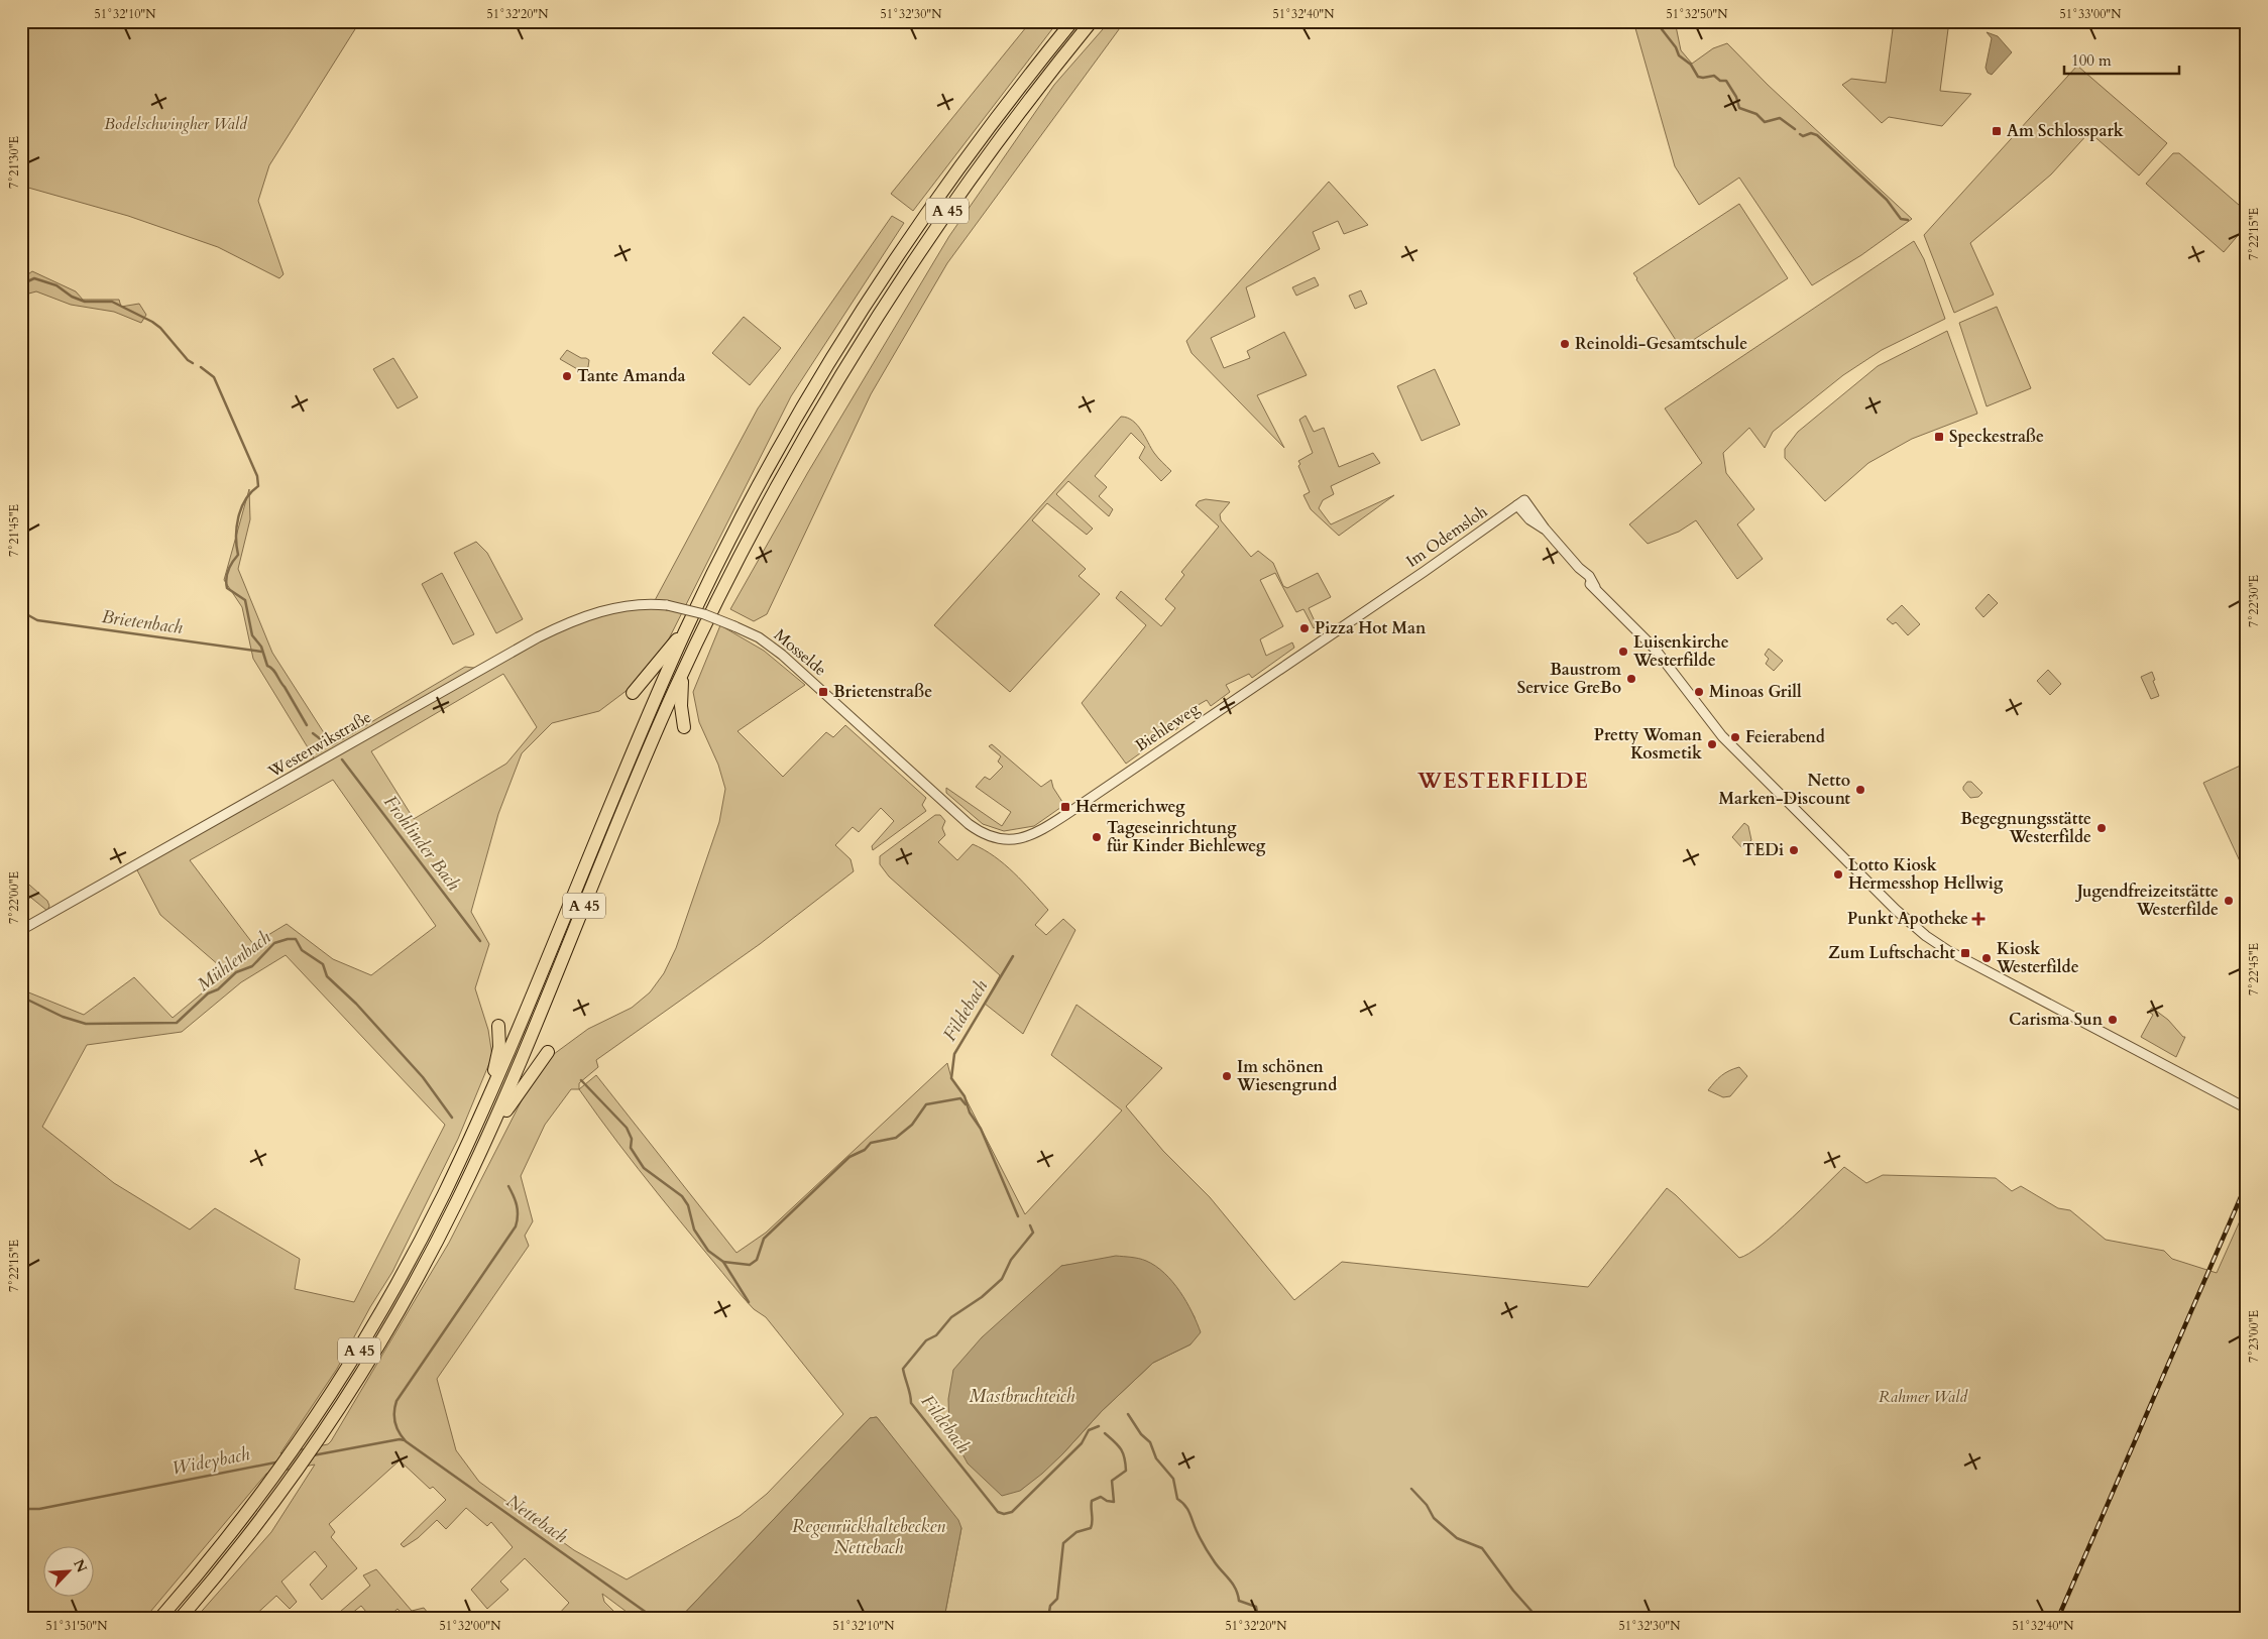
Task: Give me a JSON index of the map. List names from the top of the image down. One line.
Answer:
{"streets":{"highway":["A 45"],"street":["Im Odemsloh","Mosselde","Biehleweg","Westerwikstraße"]},"crossings":[["Im Odemsloh","Biehleweg"],["Mosselde","Biehleweg"],["Mosselde","Westerwikstraße"]],"districts":["WESTERFILDE"],"water":["Brietenbach","Frohlinder Bach","Mühlenbach","Fildebach","Mastbruchteich","Wideybach","Nettebach","Regenrückhaltebecken Nettebach"],"parks":["Bodelschwingher Wald","Rahmer Wald"],"places":{"transit":["Am Schlosspark","Speckestraße","Brietenstraße","Hermerichweg","Zum Luftschacht"],"other":["Reinoldi-Gesamtschule","Tante Amanda","Pizza Hot Man","Luisenkirche Westerfilde","Baustrom Service GreBo","Minoas Grill","Feierabend","Pretty Woman Kosmetik","Netto Marken-Discount","Begegnungsstätte Westerfilde","Tageseinrichtung für Kinder Biehleweg","TEDi","Lotto Kiosk Hermesshop Hellwig","Jugendfreizeitstätte Westerfilde","Kiosk Westerfilde","Carisma Sun","Im schönen Wiesengrund"],"health":["Punkt Apotheke"]},"scale_bar":"100 m","north":"top right","coordinates":["51°32'10\"N","51°32'20\"N","51°32'30\"N","51°32'40\"N","51°32'50\"N","51°33'00\"N","7°21'30\"E","7°22'15\"E","7°21'45\"E","7°22'30\"E","7°22'00\"E","7°22'45\"E","7°23'00\"E","51°31'50\"N","51°32'00\"N"]}
